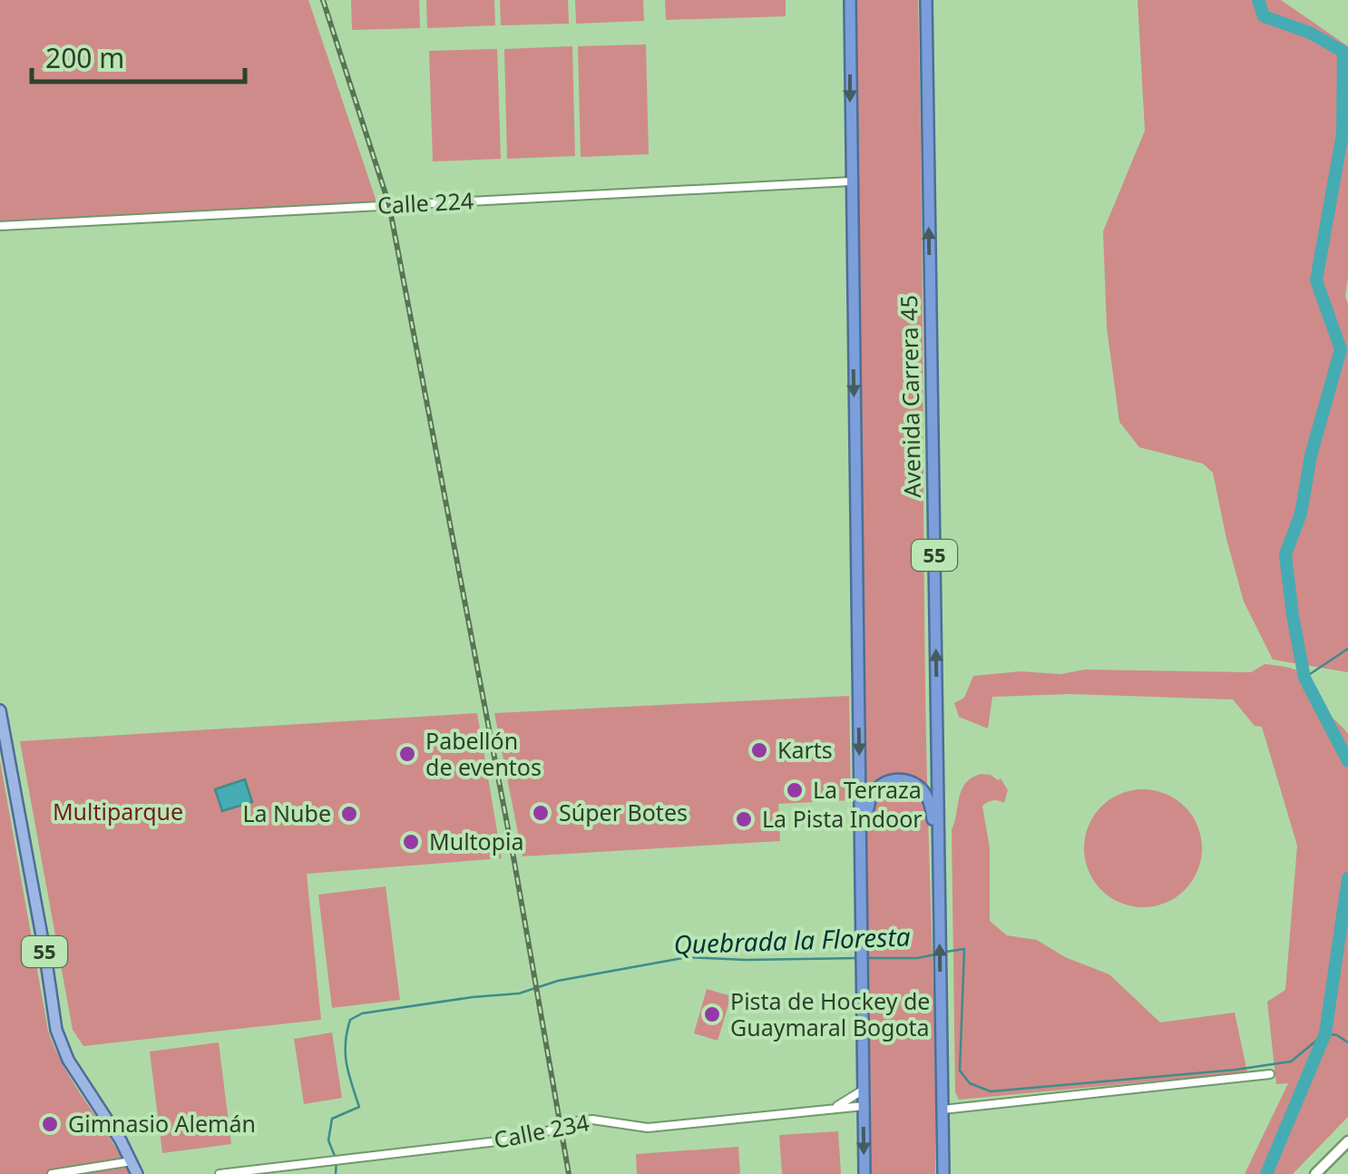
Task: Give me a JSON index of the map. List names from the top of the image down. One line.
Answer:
{"streets":{"highway":["Avenida Carrera 45","55"],"street":["Calle 224","Calle 234"]},"water":["Quebrada la Floresta"],"parks":["Multiparque"],"places":["Karts","Pabellón de eventos","La Terraza","Súper Botes","La Nube","La Pista Indoor","Multopia","Pista de Hockey de Guaymaral Bogota","Gimnasio Alemán"],"scale_bar":"200 m"}
